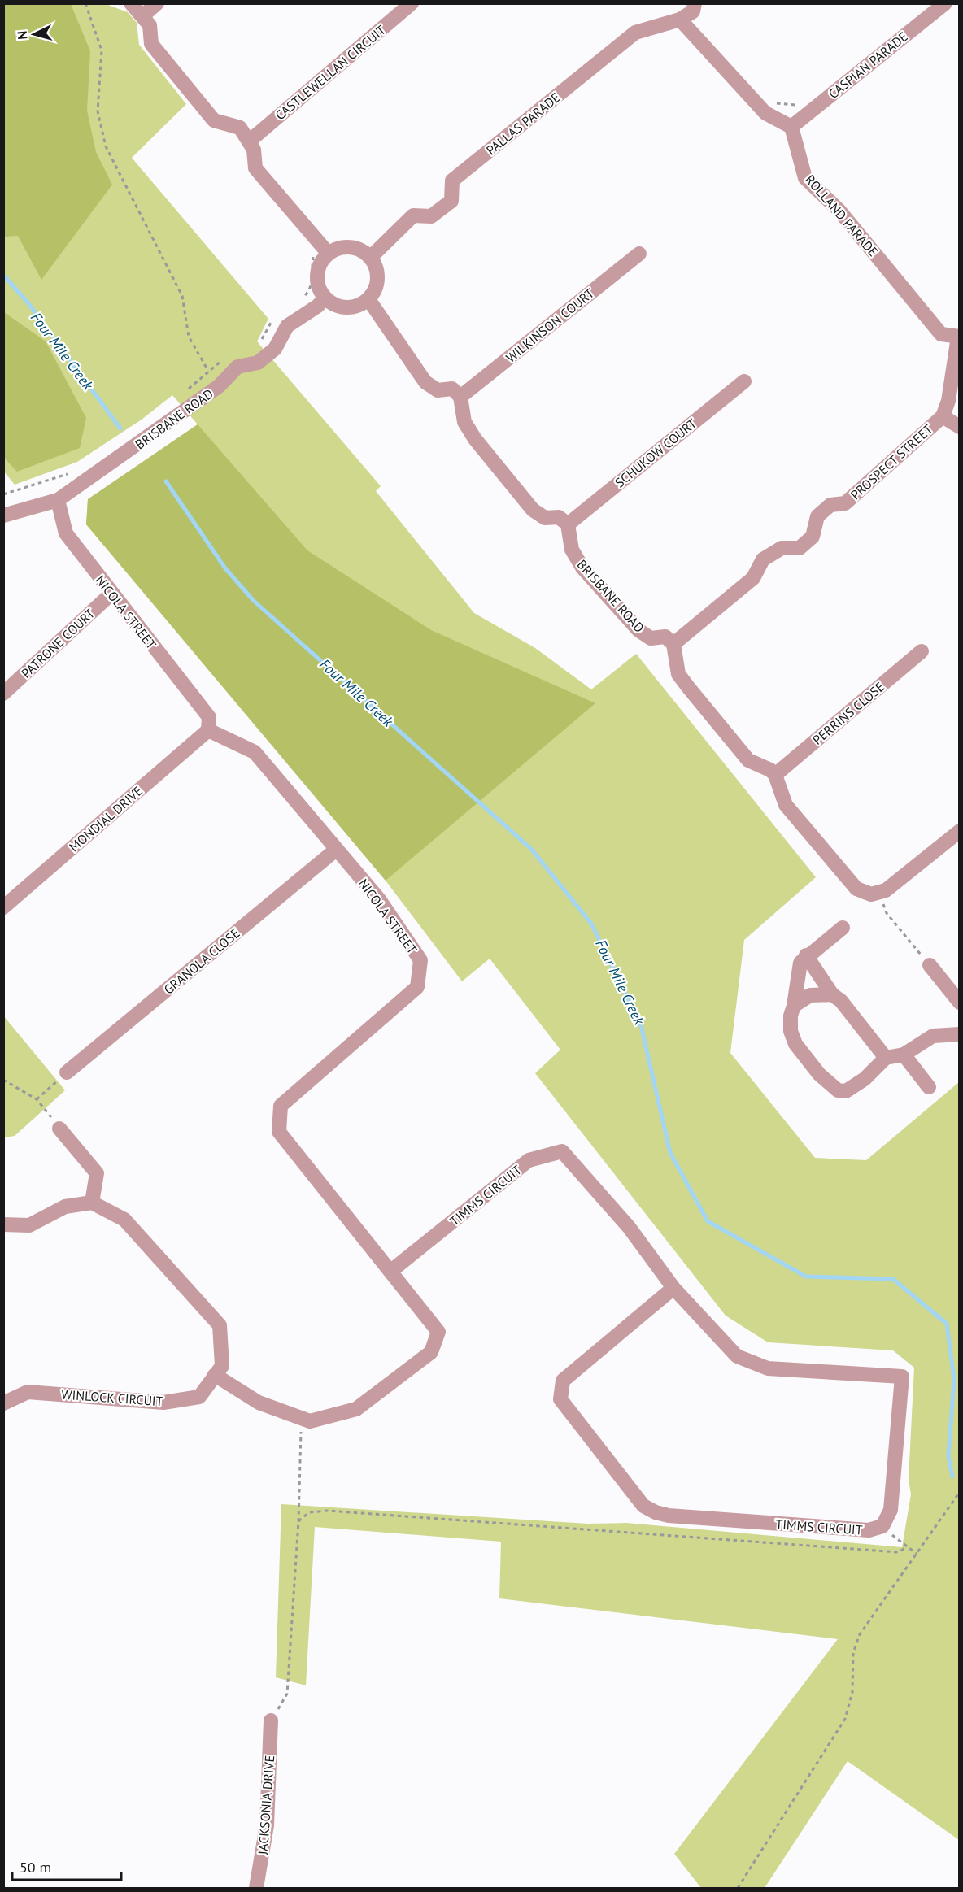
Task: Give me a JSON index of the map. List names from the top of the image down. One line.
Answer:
{"streets":{"street":["CASPIAN PARADE","CASTLEWELLAN CIRCUIT","PALLAS PARADE","ROLLAND PARADE","WILKINSON COURT","BRISBANE ROAD","SCHUKOW COURT","PROSPECT STREET","NICOLA STREET","PATRONE COURT","PERRINS CLOSE","MONDIAL DRIVE","GRANOLA CLOSE","TIMMS CIRCUIT","WINLOCK CIRCUIT","JACKSONIA DRIVE"]},"crossings":[["CASPIAN PARADE","ROLLAND PARADE"],["PALLAS PARADE","BRISBANE ROAD"],["ROLLAND PARADE","PROSPECT STREET"],["BRISBANE ROAD","SCHUKOW COURT"],["BRISBANE ROAD","PROSPECT STREET"],["BRISBANE ROAD","NICOLA STREET"],["NICOLA STREET","PATRONE COURT"],["NICOLA STREET","MONDIAL DRIVE"],["NICOLA STREET","GRANOLA CLOSE"],["NICOLA STREET","TIMMS CIRCUIT"]],"water":["Four Mile Creek"],"scale_bar":"50 m","north":"left"}
